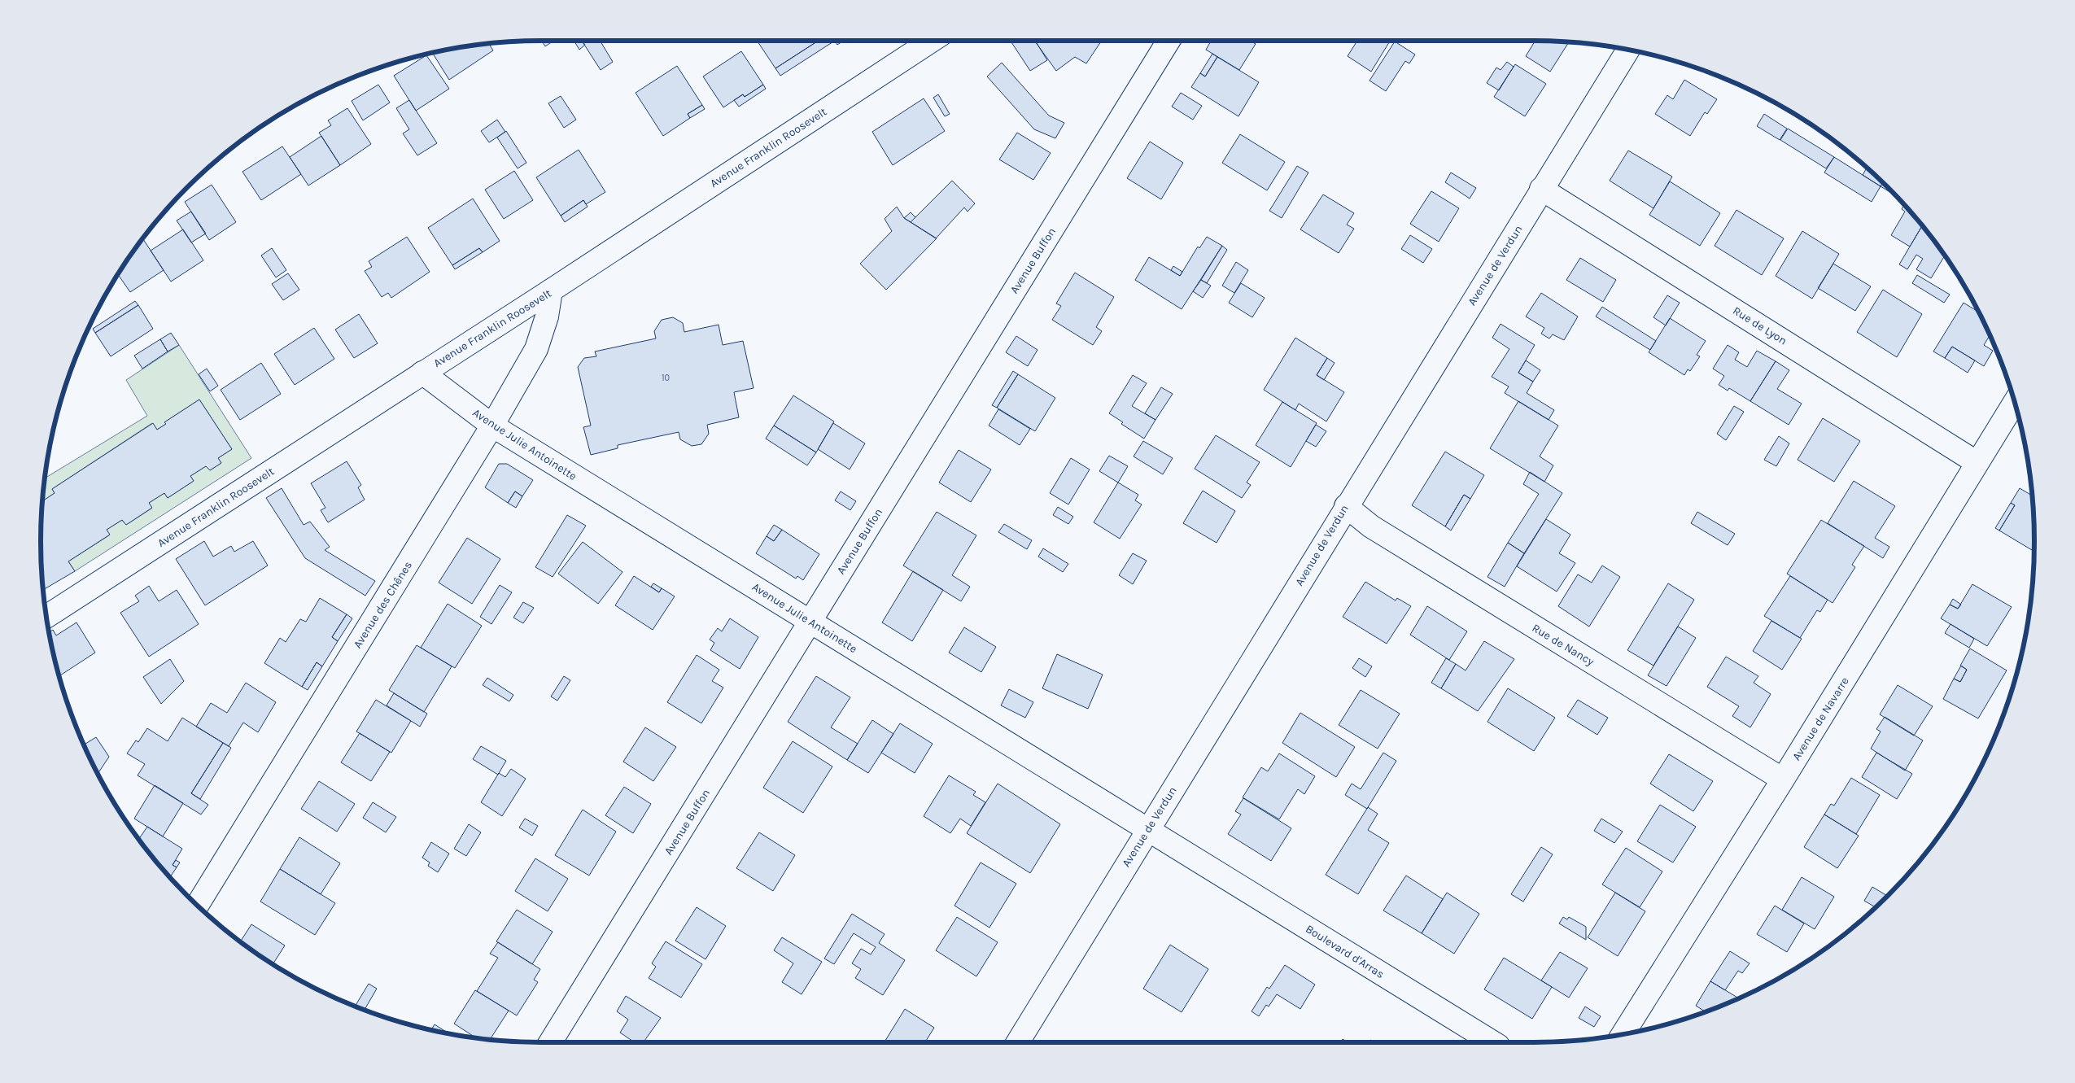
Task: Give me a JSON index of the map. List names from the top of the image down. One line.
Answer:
{"streets":{"street":["Avenue Franklin Roosevelt","Avenue Buffon","Avenue de Verdun","Rue de Lyon","Avenue Julie Antoinette","Avenue des Chênes","Rue de Nancy","Avenue de Navarre","Boulevard d'Arras"]},"crossings":[["Avenue Franklin Roosevelt","Avenue Julie Antoinette"],["Avenue Franklin Roosevelt","Avenue des Chênes"],["Avenue Buffon","Avenue Julie Antoinette"],["Avenue de Verdun","Rue de Lyon"],["Avenue de Verdun","Avenue Julie Antoinette"],["Avenue de Verdun","Rue de Nancy"],["Rue de Lyon","Avenue de Navarre"],["Avenue Julie Antoinette","Avenue des Chênes"],["Avenue Julie Antoinette","Boulevard d'Arras"],["Rue de Nancy","Avenue de Navarre"]],"house_numbers":["10"]}
